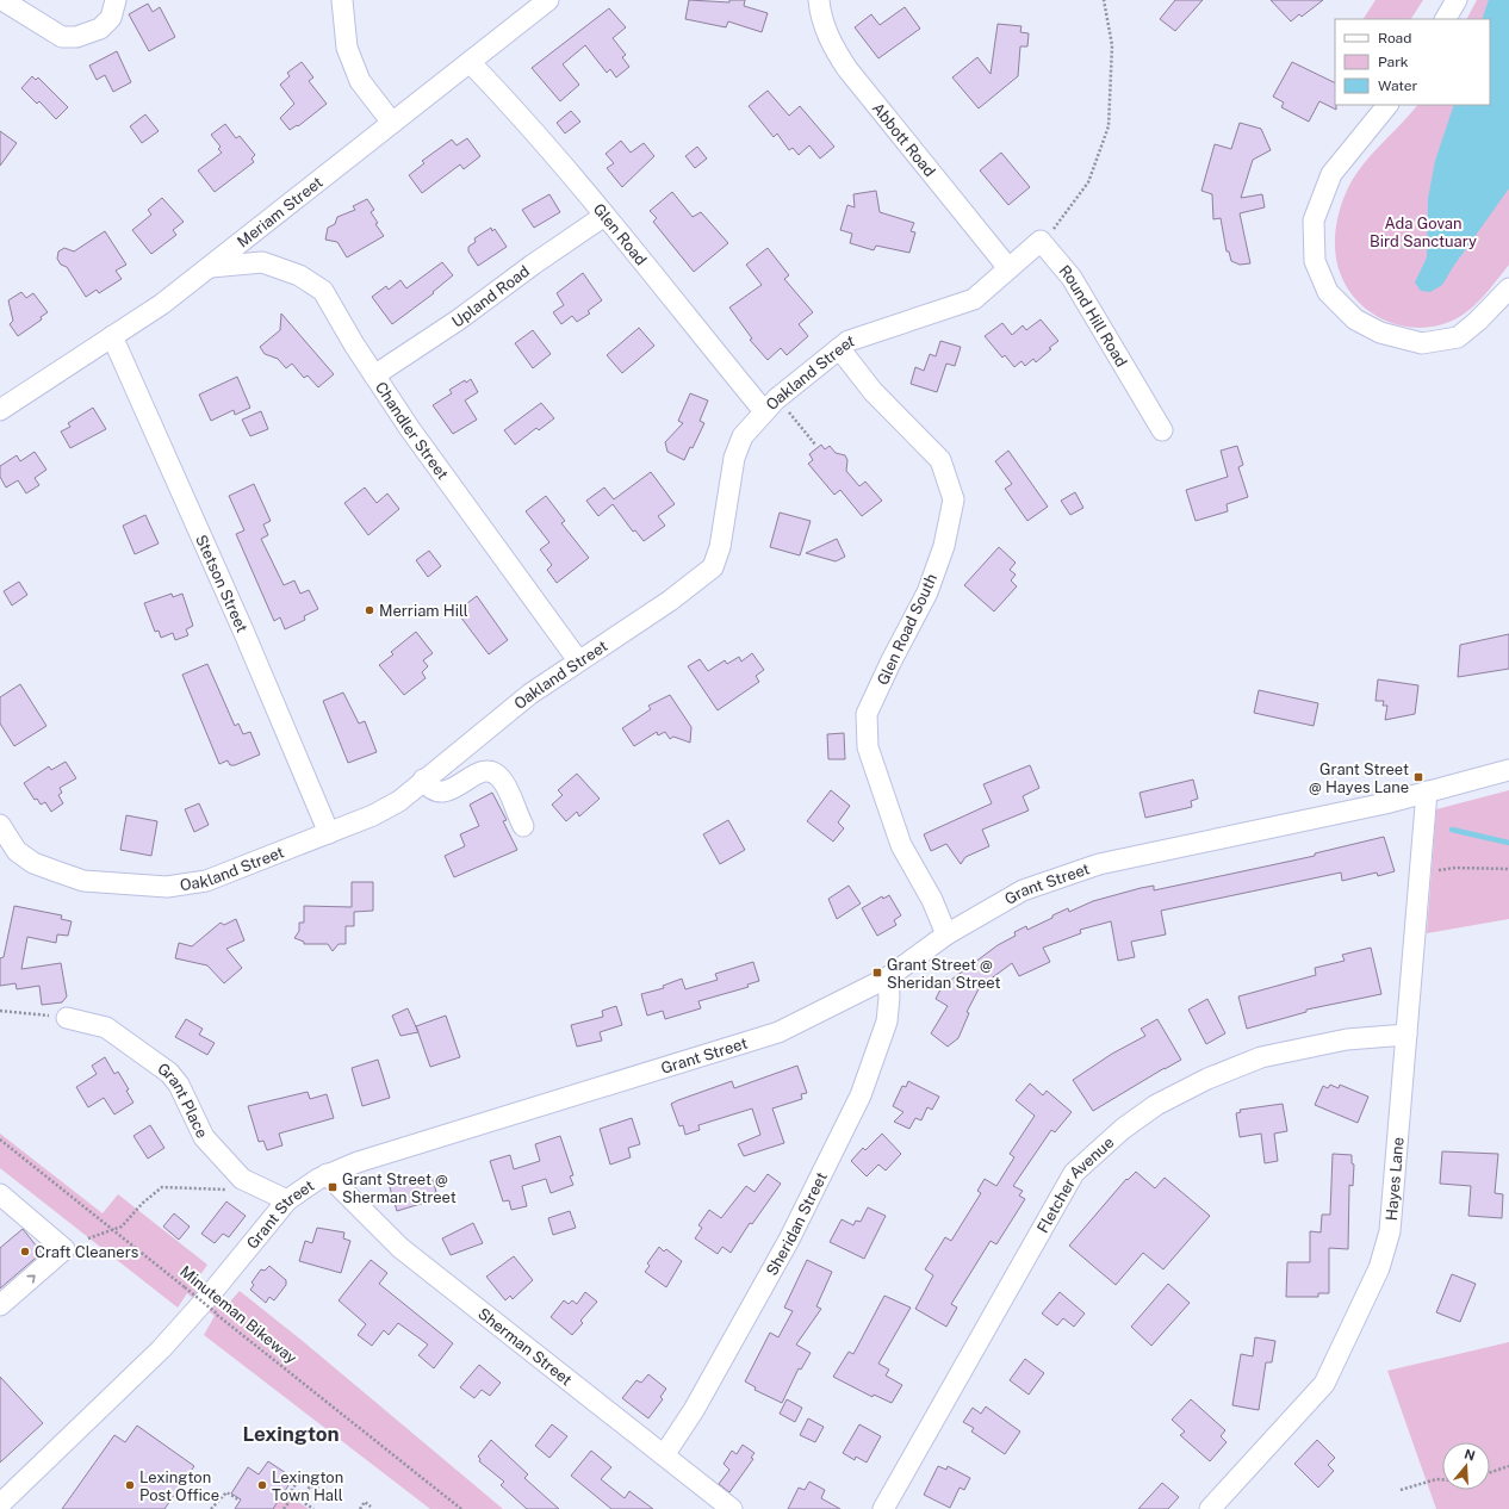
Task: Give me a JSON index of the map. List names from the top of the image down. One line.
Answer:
{"streets":{"street":["Abbott Road","Meriam Street","Glen Road","Upland Road","Round Hill Road","Oakland Street","Chandler Street","Stetson Street","Glen Road South","Grant Street","Grant Place","Hayes Lane","Fletcher Avenue","Sheridan Street","Sherman Street"],"path":["Minuteman Bikeway"]},"crossings":[["Abbott Road","Oakland Street"],["Meriam Street","Glen Road"],["Meriam Street","Chandler Street"],["Meriam Street","Stetson Street"],["Glen Road","Upland Road"],["Glen Road","Oakland Street"],["Upland Road","Chandler Street"],["Oakland Street","Chandler Street"],["Oakland Street","Stetson Street"],["Oakland Street","Glen Road South"],["Glen Road South","Grant Street"],["Grant Street","Grant Place"],["Grant Street","Hayes Lane"],["Grant Street","Sheridan Street"],["Grant Street","Sherman Street"],["Hayes Lane","Fletcher Avenue"],["Sheridan Street","Sherman Street"]],"districts":["Lexington"],"parks":["Ada Govan Bird Sanctuary"],"places":{"other":["Merriam Hill","Craft Cleaners","Lexington Post Office","Lexington Town Hall"],"transit":["Grant Street @ Hayes Lane","Grant Street @ Sheridan Street","Grant Street @ Sherman Street"]},"legend":["Road","Park","Water"],"north":"top"}
